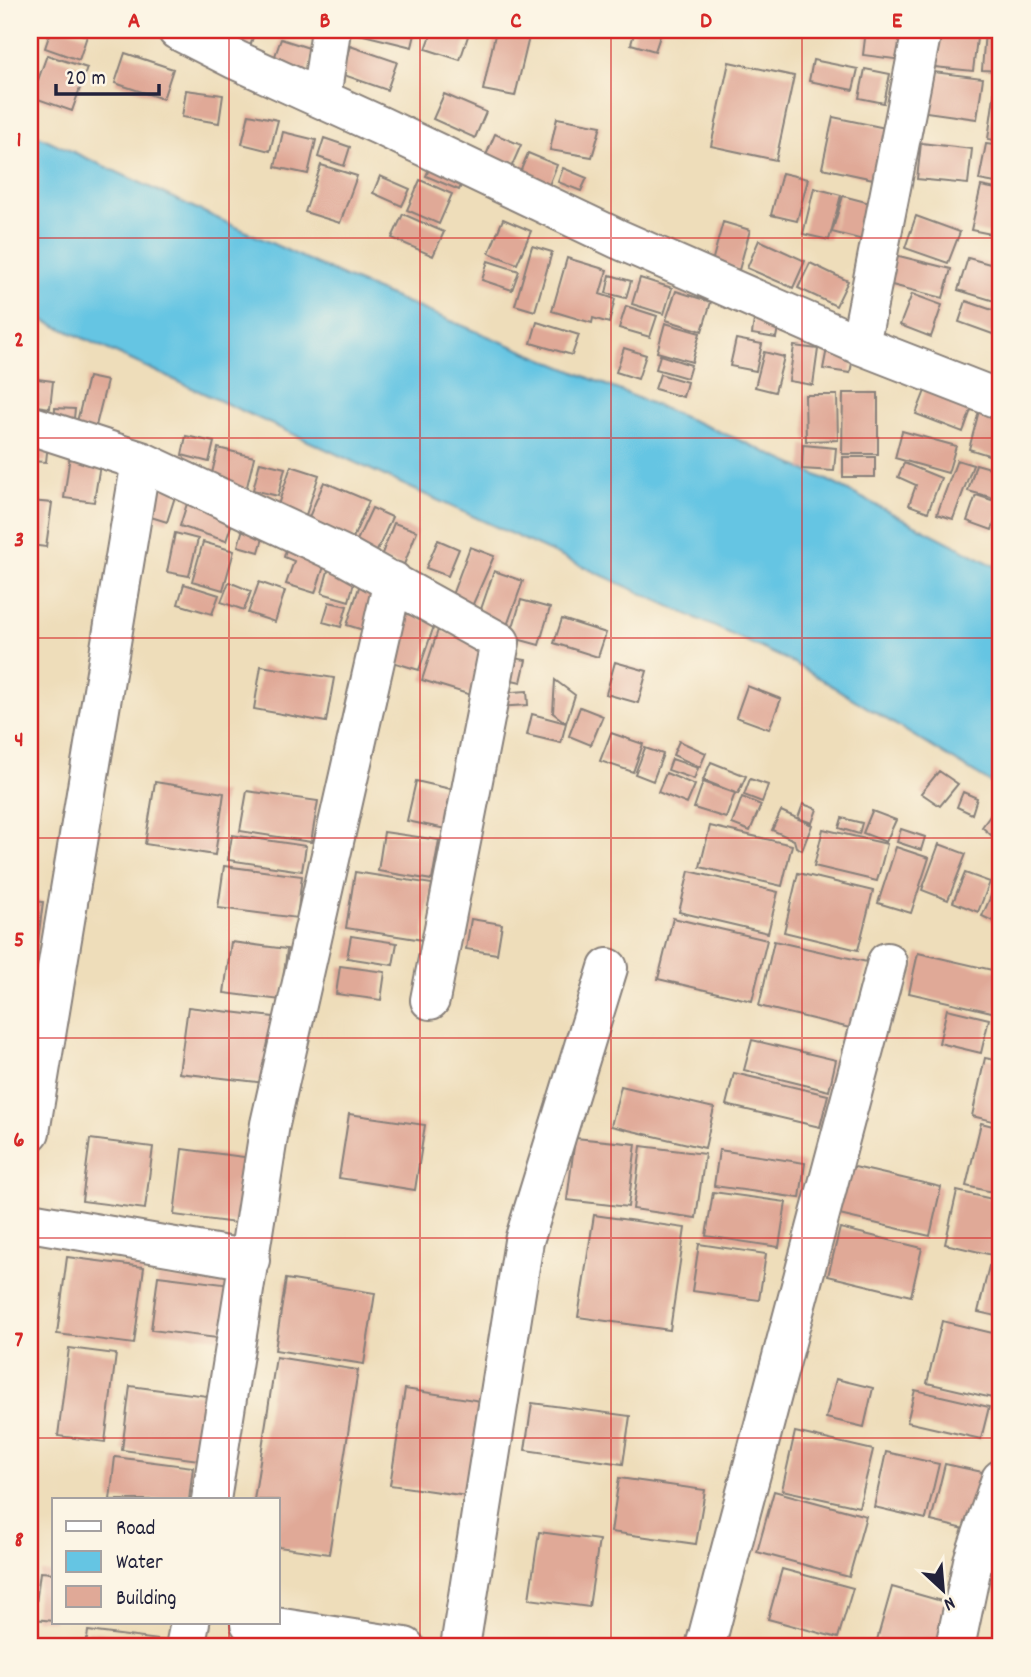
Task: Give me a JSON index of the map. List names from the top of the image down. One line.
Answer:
{"legend":["Road","Water","Building"],"scale_bar":"20 m","north":"bottom right","grid":{"columns":["A","B","C","D","E"],"rows":["1","2","3","4","5","6","7","8"]}}
